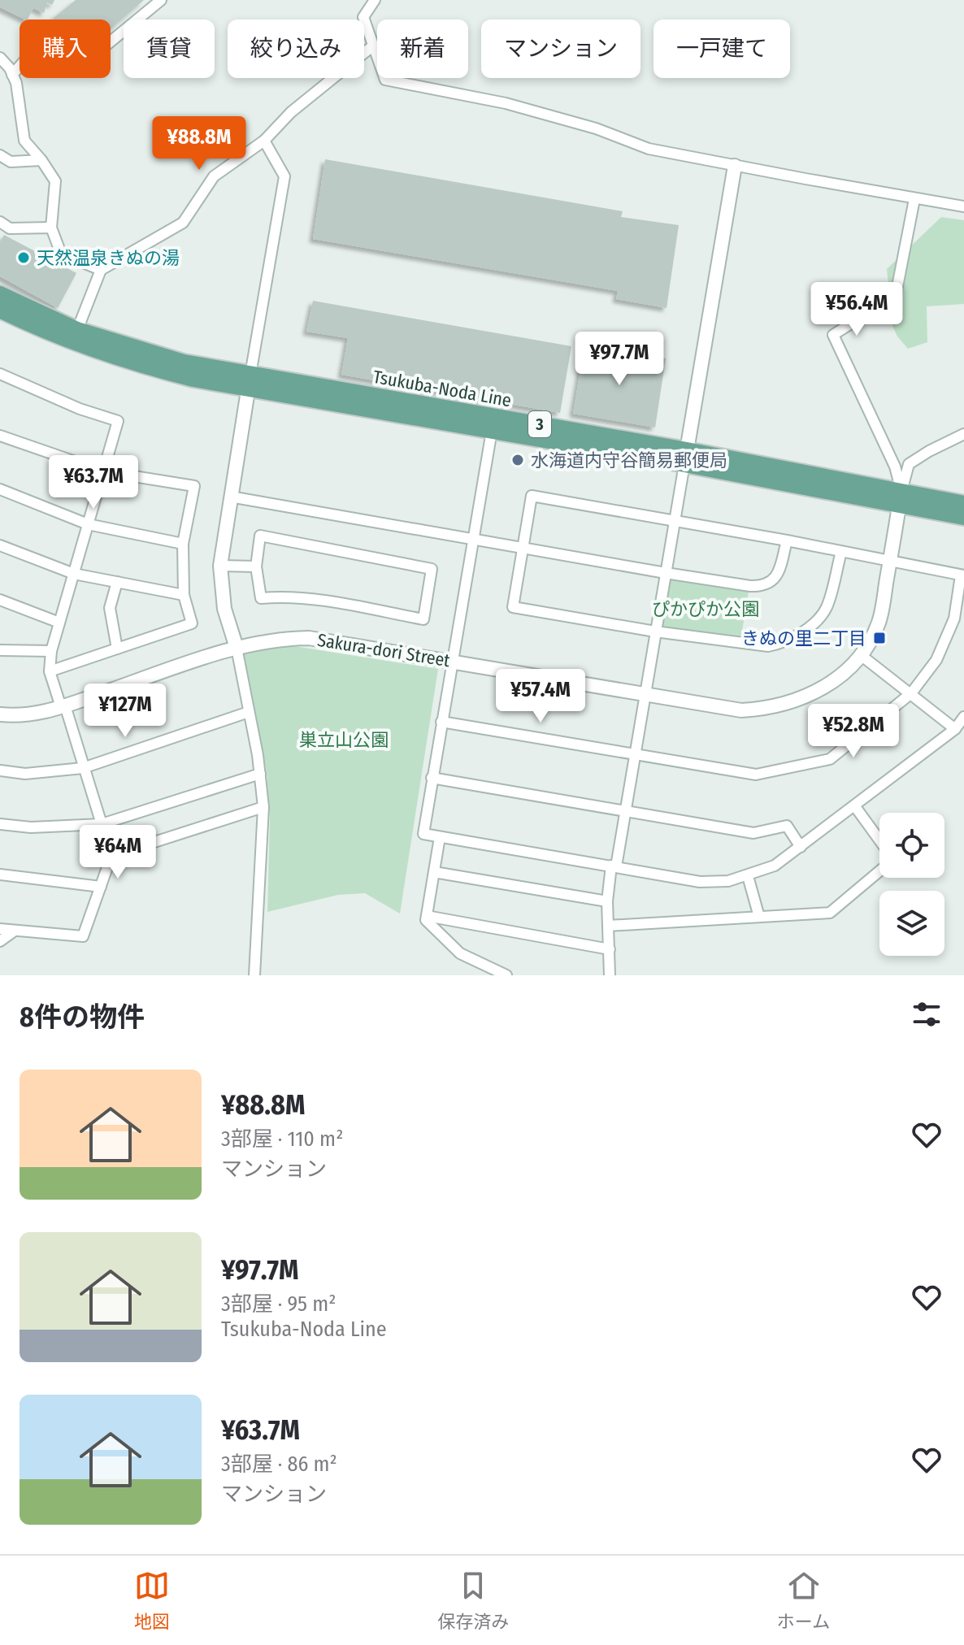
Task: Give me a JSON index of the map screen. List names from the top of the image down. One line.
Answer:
{"streets":{"main road":["Tsukuba-Noda Line","3"],"street":["Sakura-dori Street"]},"crossings":[["Tsukuba-Noda Line","3"],["Tsukuba-Noda Line","Sakura-dori Street"],["3","Sakura-dori Street"]],"parks":["ぴかぴか公園","巣立山公園"],"places":{"other":["天然温泉きぬの湯","水海道内守谷簡易郵便局"],"transit":["きぬの里二丁目"]},"page":{"chip":["購入","賃貸","絞り込み","新着","マンション","一戸建て"],"price":["¥88.8M","¥56.4M","¥97.7M","¥63.7M","¥57.4M","¥127M","¥52.8M","¥64M"],"heading":"8件の物件","list":[{"name":"¥88.8M","note":"3部屋 · 110 m² · マンション"},{"name":"¥97.7M","note":"3部屋 · 95 m² · Tsukuba-Noda Line"},{"name":"¥63.7M","note":"3部屋 · 86 m² · マンション"}],"tabs":["地図","保存済み","ホーム"]}}
